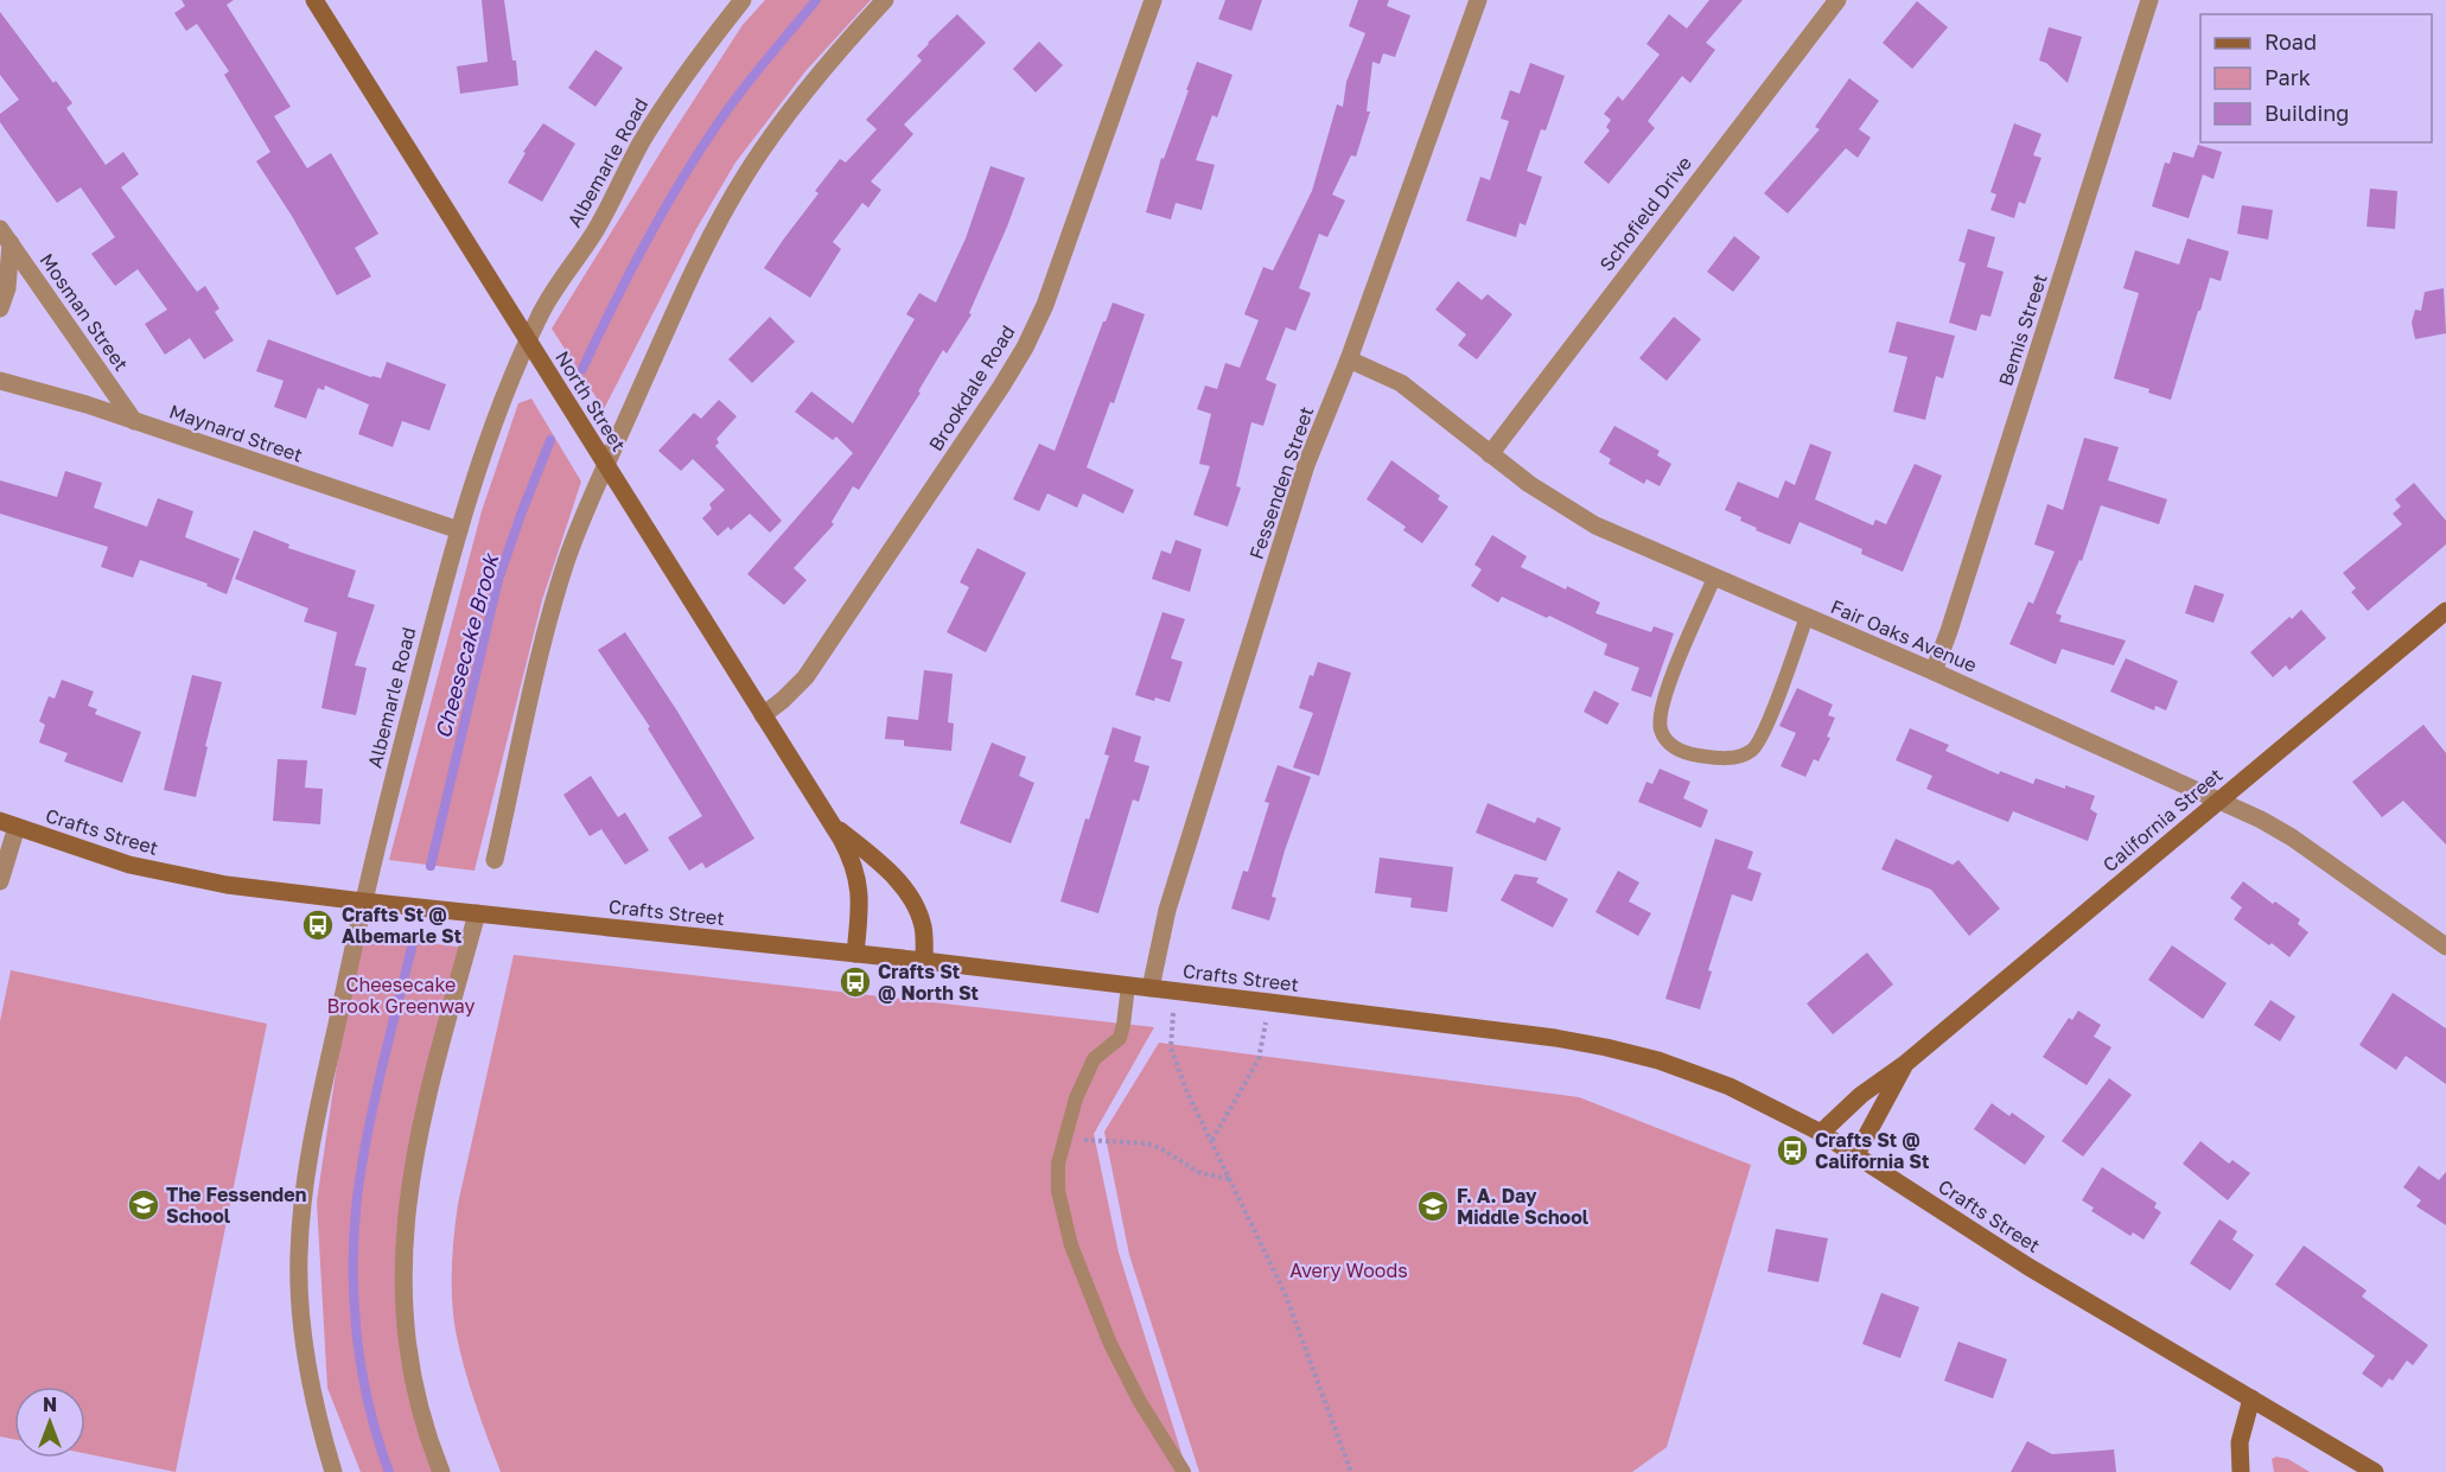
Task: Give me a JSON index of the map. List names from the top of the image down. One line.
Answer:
{"streets":{"main road":["North Street","California Street","Crafts Street"],"street":["Albemarle Road","Schofield Drive","Mosman Street","Bemis Street","Brookdale Road","Maynard Street","Fessenden Street","Fair Oaks Avenue"]},"crossings":[["Albemarle Road","North Street"],["Albemarle Road","Maynard Street"],["Albemarle Road","Crafts Street"],["Schofield Drive","Fair Oaks Avenue"],["Mosman Street","Maynard Street"],["Bemis Street","Fair Oaks Avenue"],["Brookdale Road","North Street"],["North Street","Crafts Street"],["Fessenden Street","Fair Oaks Avenue"],["Fessenden Street","Crafts Street"],["Fair Oaks Avenue","California Street"],["California Street","Crafts Street"]],"water":["Cheesecake Brook"],"parks":["Cheesecake Brook Greenway","Avery Woods"],"places":{"bus stop":["Crafts St @ Albemarle St","Crafts St @ North St","Crafts St @ California St"],"school or university":["The Fessenden School","F. A. Day Middle School"]},"legend":["Road","Park","Building"],"north":"top"}
